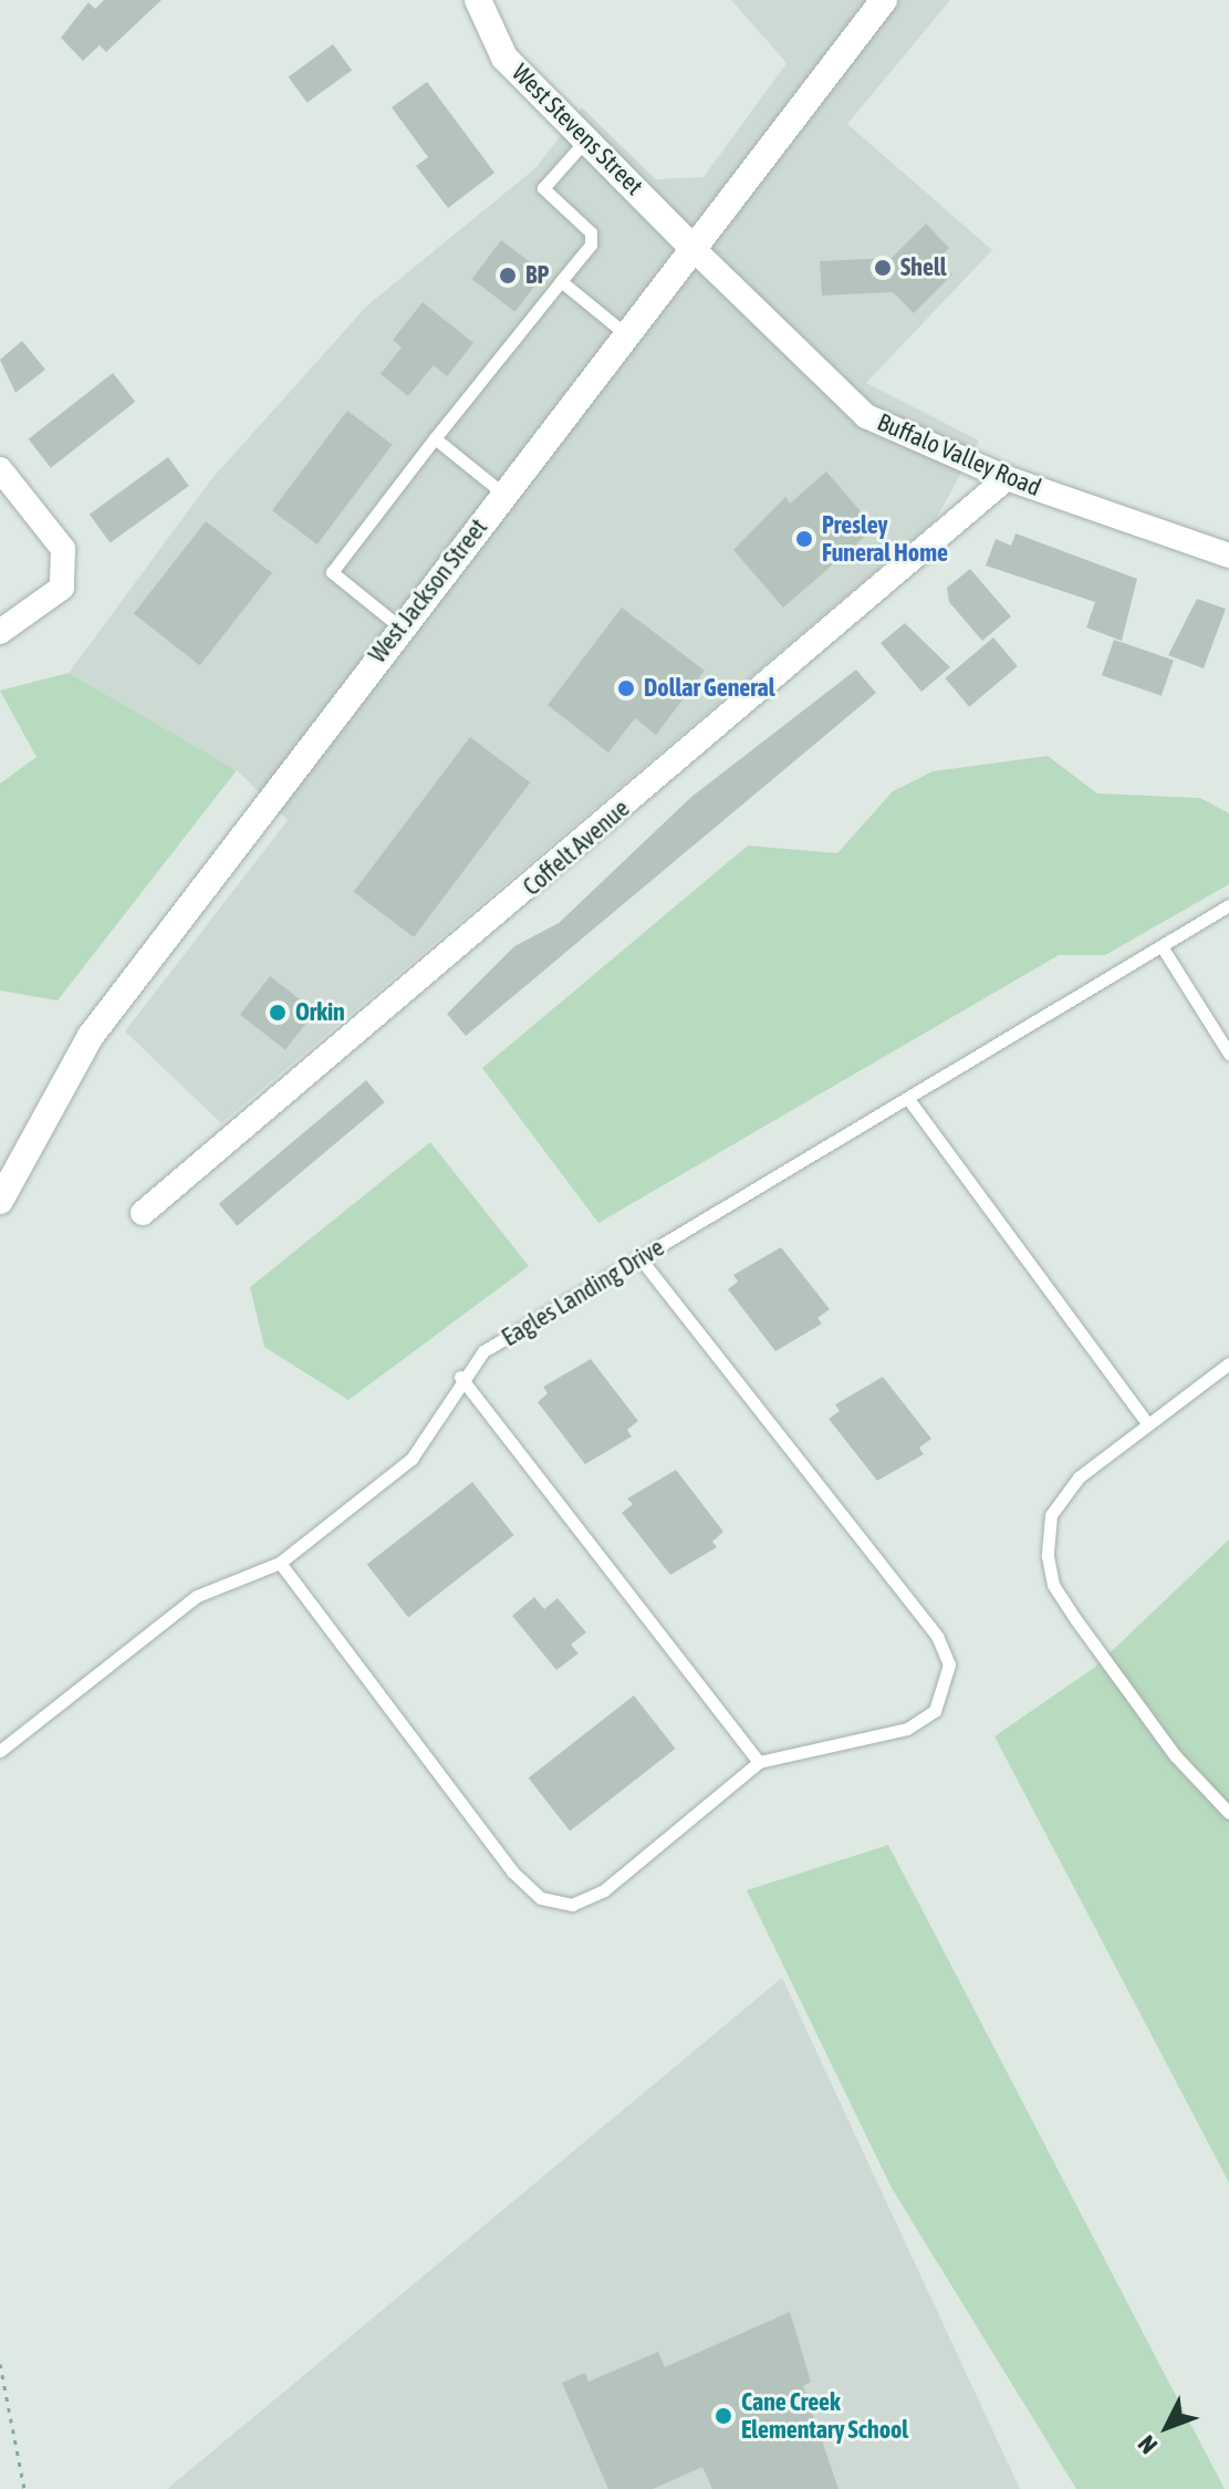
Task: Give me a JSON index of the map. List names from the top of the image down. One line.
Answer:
{"streets":{"street":["West Stevens Street","Buffalo Valley Road","West Jackson Street","Coffelt Avenue"],"lane":["Eagles Landing Drive"]},"crossings":[["West Stevens Street","Buffalo Valley Road"],["West Stevens Street","West Jackson Street"],["Buffalo Valley Road","West Jackson Street"],["Buffalo Valley Road","Coffelt Avenue"]],"places":["Shell","BP","Presley Funeral Home","Dollar General","Orkin","Cane Creek Elementary School"],"north":"bottom left"}
